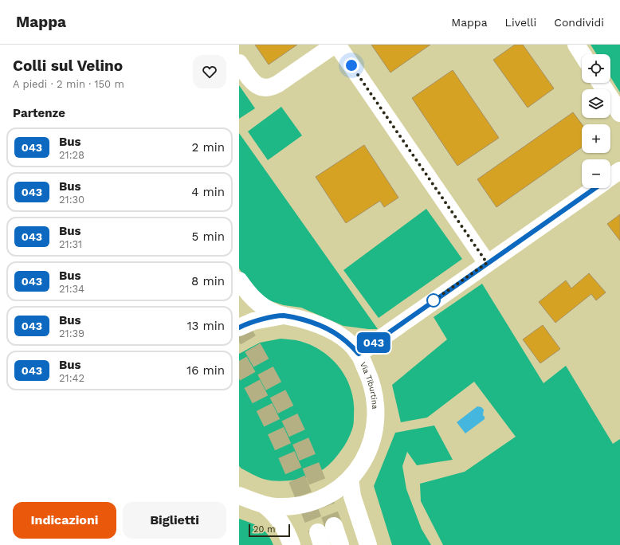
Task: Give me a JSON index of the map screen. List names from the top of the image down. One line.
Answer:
{"streets":{"street":["Via Tiburtina"]},"lines":["bus line 043"],"scale_bar":"20 m","page":{"header":"Mappa","nav":["Mappa","Livelli","Condividi"],"heading":[["Colli sul Velino","A piedi · 2 min · 150 m"],"Partenze"],"on_map":"043","map_buttons":["+","−"],"list":[{"mark":"043","name":"Bus","note":"21:28","value":"2 min"},{"mark":"043","name":"Bus","note":"21:30","value":"4 min"},{"mark":"043","name":"Bus","note":"21:31","value":"5 min"},{"mark":"043","name":"Bus","note":"21:34","value":"8 min"},{"mark":"043","name":"Bus","note":"21:39","value":"13 min"},{"mark":"043","name":"Bus","note":"21:42","value":"16 min"}],"buttons":["Indicazioni","Biglietti"],"scale":"20 m"}}
